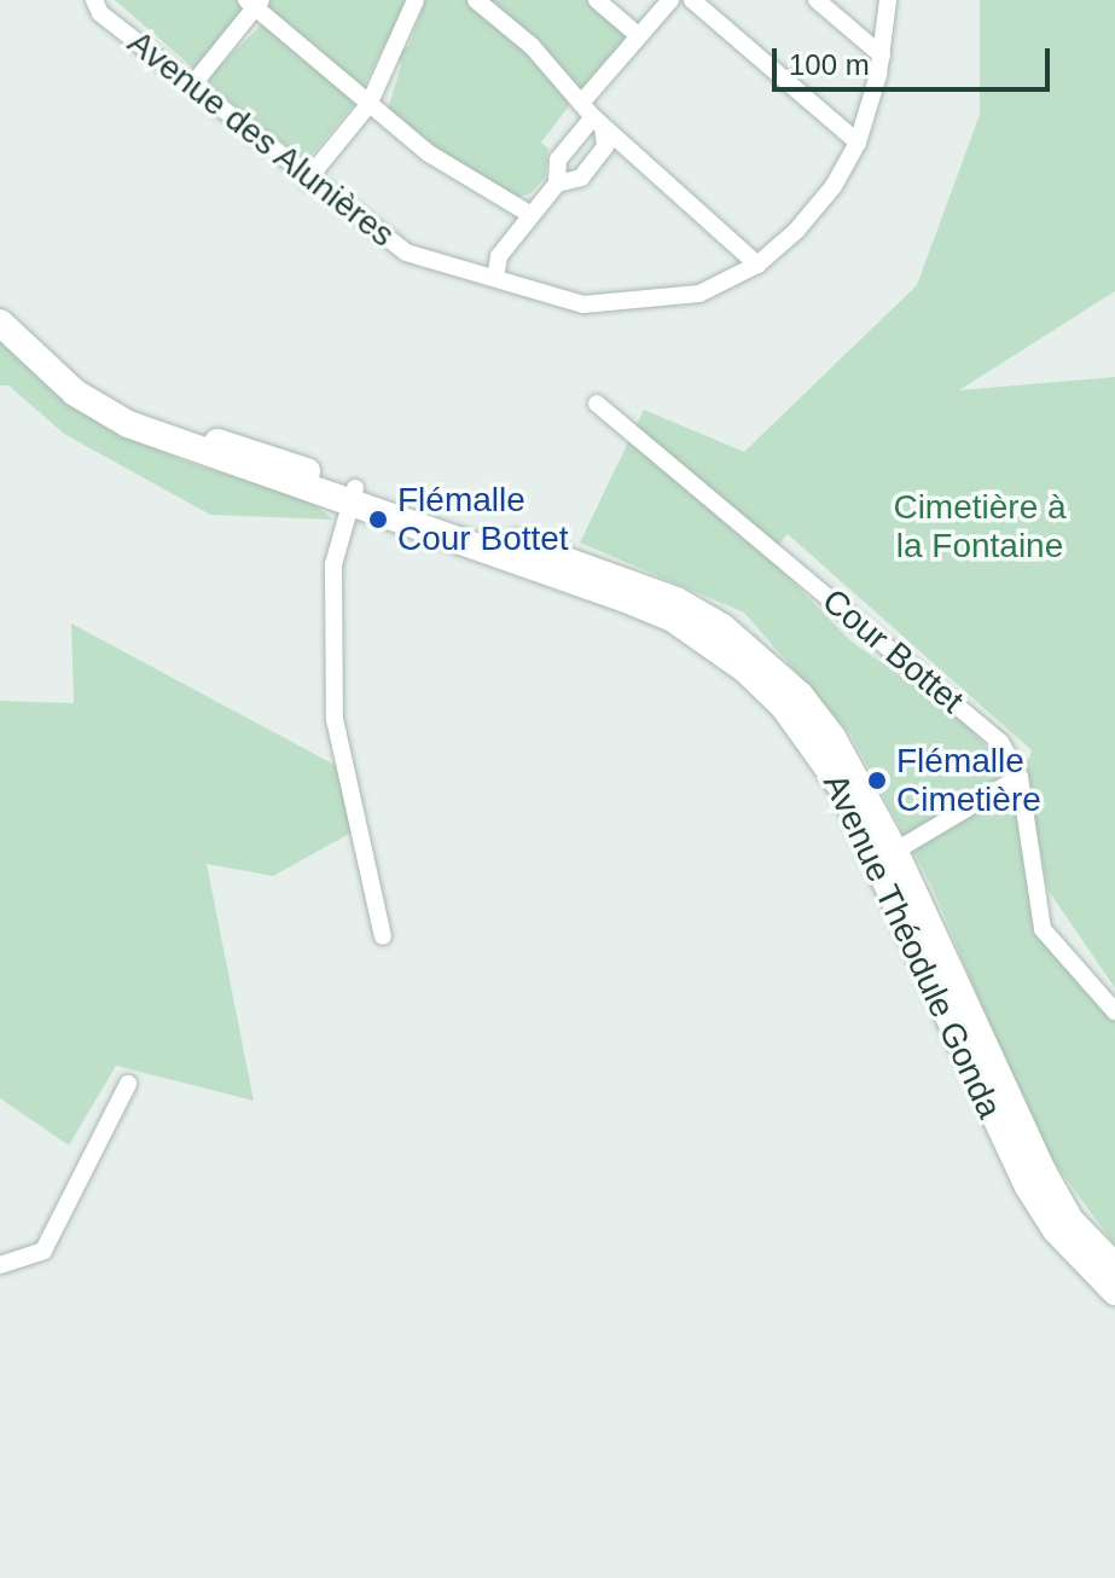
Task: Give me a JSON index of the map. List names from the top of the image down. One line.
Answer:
{"streets":{"main road":["Avenue Théodule Gonda"],"street":["Avenue des Alunières","Cour Bottet"]},"parks":["Cimetière à la Fontaine"],"places":["Flémalle Cour Bottet","Flémalle Cimetière"],"scale_bar":"100 m"}
